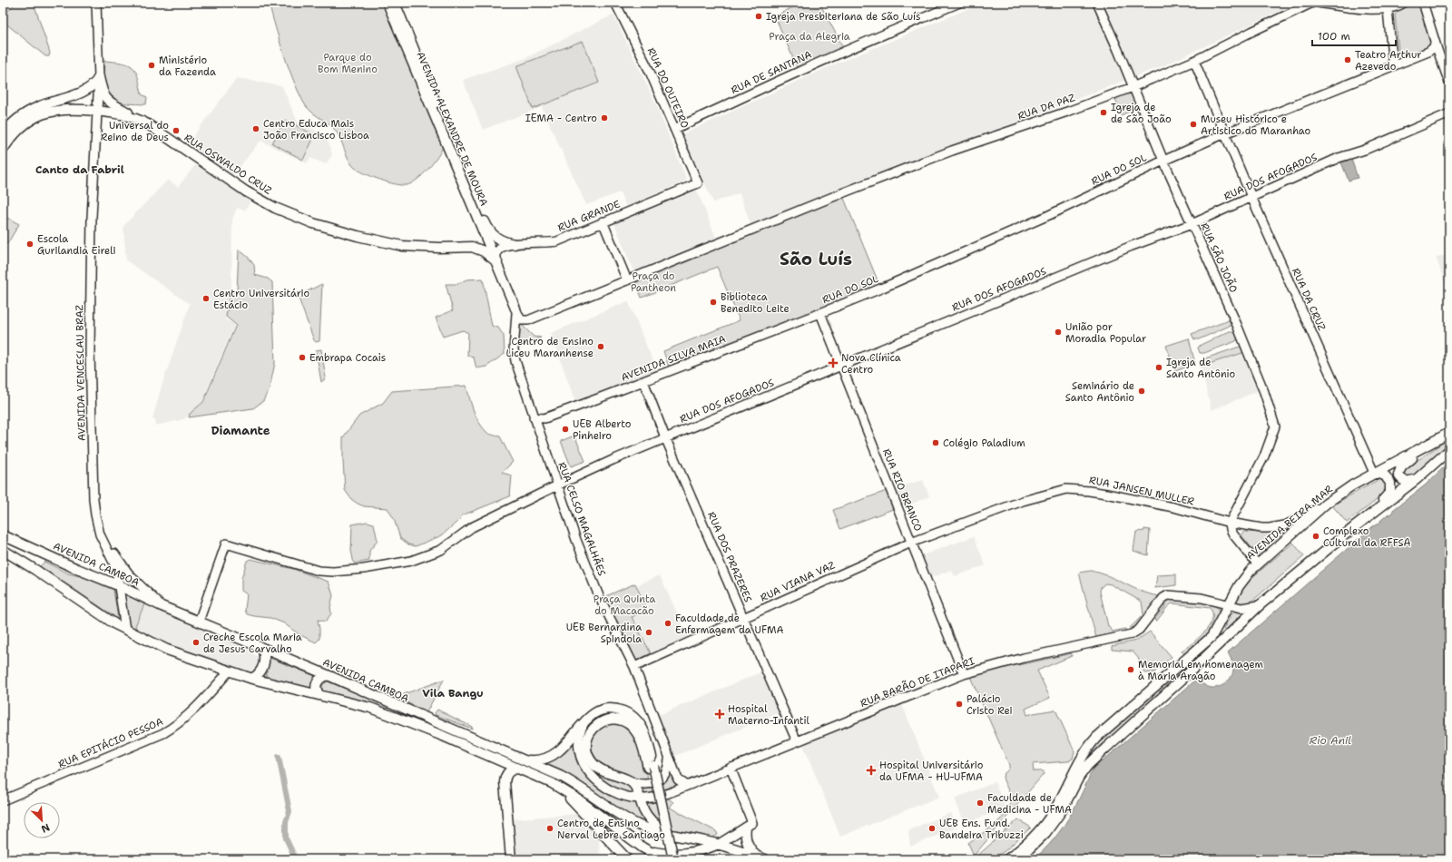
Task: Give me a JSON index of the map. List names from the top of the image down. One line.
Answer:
{"streets":{"main road":["AVENIDA ALEXANDRE DE MOURA","RUA OSWALDO CRUZ","AVENIDA BEIRA MAR","AVENIDA CAMBOA"],"street":["RUA DE SANTANA","RUA DO OUTEIRO","RUA DA PAZ","RUA DO SOL","RUA DOS AFOGADOS","RUA GRANDE","RUA SÃO JOÃO","RUA DA CRUZ","AVENIDA SILVA MAIA","AVENIDA VENCESLAU BRAZ","RUA RIO BRANCO","RUA JANSEN MULLER","RUA CELSO MAGALHÃES","RUA DOS PRAZERES","RUA VIANA VAZ","RUA BARÃO DE ITAPARI","RUA EPITÁCIO PESSOA"]},"crossings":[["RUA DE SANTANA","RUA DO OUTEIRO"],["RUA DO OUTEIRO","RUA GRANDE"],["RUA DA PAZ","AVENIDA ALEXANDRE DE MOURA"],["RUA DA PAZ","RUA SÃO JOÃO"],["RUA DA PAZ","RUA DA CRUZ"],["RUA DA PAZ","RUA CELSO MAGALHÃES"],["AVENIDA ALEXANDRE DE MOURA","RUA OSWALDO CRUZ"],["AVENIDA ALEXANDRE DE MOURA","RUA GRANDE"],["AVENIDA ALEXANDRE DE MOURA","RUA CELSO MAGALHÃES"],["RUA OSWALDO CRUZ","RUA GRANDE"],["RUA OSWALDO CRUZ","AVENIDA VENCESLAU BRAZ"],["RUA DO SOL","RUA SÃO JOÃO"],["RUA DO SOL","RUA DA CRUZ"],["RUA DO SOL","AVENIDA SILVA MAIA"],["RUA DO SOL","RUA RIO BRANCO"],["RUA DOS AFOGADOS","RUA SÃO JOÃO"],["RUA DOS AFOGADOS","RUA DA CRUZ"],["RUA DOS AFOGADOS","RUA RIO BRANCO"],["RUA DOS AFOGADOS","RUA CELSO MAGALHÃES"],["RUA DOS AFOGADOS","RUA DOS PRAZERES"],["RUA DOS AFOGADOS","AVENIDA CAMBOA"],["RUA SÃO JOÃO","RUA JANSEN MULLER"],["RUA DA CRUZ","AVENIDA BEIRA MAR"],["AVENIDA SILVA MAIA","RUA RIO BRANCO"],["AVENIDA SILVA MAIA","RUA CELSO MAGALHÃES"],["AVENIDA SILVA MAIA","RUA DOS PRAZERES"],["AVENIDA VENCESLAU BRAZ","AVENIDA CAMBOA"],["RUA RIO BRANCO","RUA JANSEN MULLER"],["RUA RIO BRANCO","RUA VIANA VAZ"],["RUA RIO BRANCO","RUA BARÃO DE ITAPARI"],["RUA JANSEN MULLER","AVENIDA BEIRA MAR"],["RUA JANSEN MULLER","RUA VIANA VAZ"],["RUA CELSO MAGALHÃES","RUA VIANA VAZ"],["RUA CELSO MAGALHÃES","RUA BARÃO DE ITAPARI"],["AVENIDA BEIRA MAR","RUA BARÃO DE ITAPARI"],["RUA DOS PRAZERES","RUA VIANA VAZ"],["RUA DOS PRAZERES","RUA BARÃO DE ITAPARI"]],"districts":["Canto da Fabril","São Luís","Diamante","Vila Bangu"],"water":["Rio Anil"],"parks":["Praça da Alegria","Parque do Bom Menino","Praça do Pantheon","Praça Quinta do Macacão"],"places":{"other":["Igreja Presbiteriana de São Luís","Teatro Arthur Azevedo","Ministério da Fazenda","Igreja de de São João","IEMA - Centro","Museu Histórico e Artistico do Maranhao","Centro Educa Mais João Francisco Lisboa","Universal do Reino de Deus","Escola Gurilandia Eireli","Centro Universitário Estácio","Biblioteca Benedito Leite","União por Moradia Popular","Centro de Ensino Liceu Maranhense","Embrapa Cocais","Igreja de Santo Antônio","Seminário de Santo Antônio","UEB Alberto Pinheiro","Colégio Paladium","Complexo Cultural da RFFSA","Faculdade de Enfermagem da UFMA","UEB Bernardina Spindola","Creche Escola Maria de Jesus Carvalho","Memorial em homenagem à Maria Aragão","Palácio Cristo Rei","Faculdade de Medicina - UFMA","Centro de Ensino Nerval Lebre Santiago","UEB Ens. Fund. Bandeira Tribuzzi"],"health":["Nova Clínica Centro","Hospital Materno-Infantil","Hospital Universitário da UFMA - HU-UFMA"]},"scale_bar":"100 m","north":"bottom right"}
